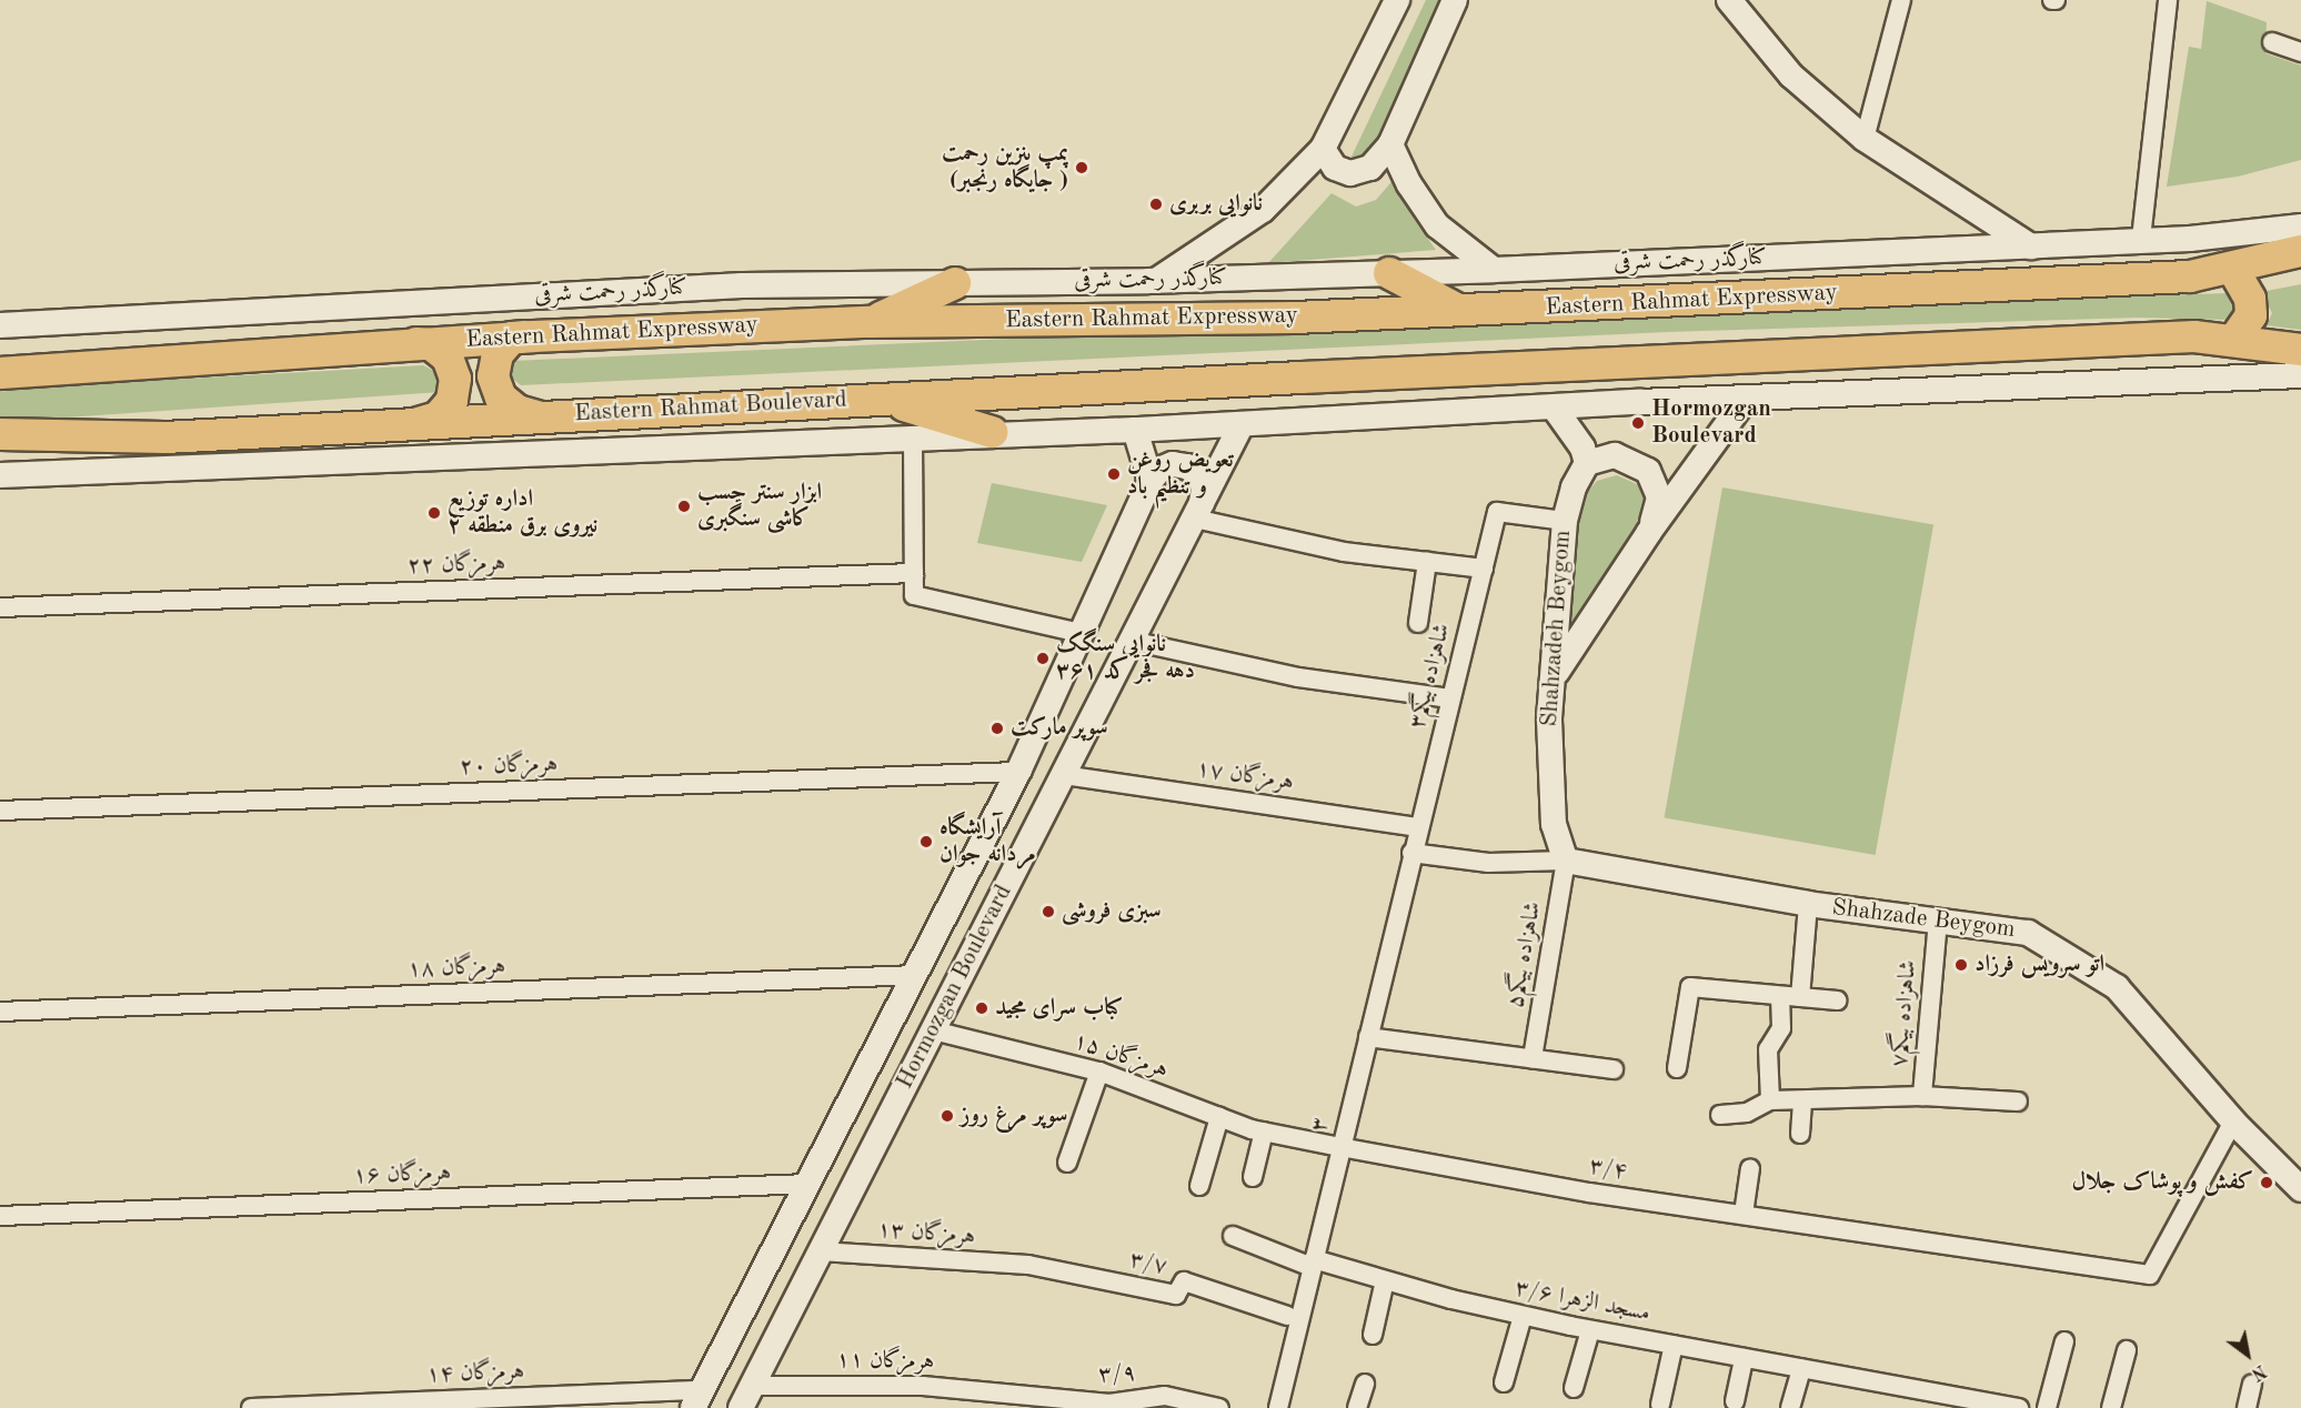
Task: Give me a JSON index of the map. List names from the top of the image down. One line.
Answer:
{"streets":{"highway":["Eastern Rahmat Expressway","Eastern Rahmat Boulevard"],"street":["کنارگذر رحمت شرقی","هرمزگان ۲۲","Shahzadeh Beygom","۳شاهزاده بیگم","هرمزگان ۲۰","هرمزگان ۱۷","Shahzade Beygom","شاهزاده بیگم۵","هرمزگان ۱۸","Hormozgan Boulevard","شاهزاده بیگم۷","هرمزگان ۱۵","۳","۳/۴","هرمزگان ۱۶","هرمزگان ۱۳","۳/۷","مسجد الزهرا ۳/۶","هرمزگان ۱۱","هرمزگان ۱۴","۳/۹"]},"crossings":[["Shahzadeh Beygom","۳شاهزاده بیگم"],["Shahzadeh Beygom","Shahzade Beygom"],["Shahzadeh Beygom","شاهزاده بیگم۵"],["۳شاهزاده بیگم","هرمزگان ۱۷"],["۳شاهزاده بیگم","۳"],["هرمزگان ۲۰","Hormozgan Boulevard"],["هرمزگان ۱۷","Hormozgan Boulevard"],["Shahzade Beygom","شاهزاده بیگم۵"],["Shahzade Beygom","شاهزاده بیگم۷"],["Shahzade Beygom","۳/۴"],["هرمزگان ۱۸","Hormozgan Boulevard"],["Hormozgan Boulevard","هرمزگان ۱۵"],["Hormozgan Boulevard","هرمزگان ۱۶"],["Hormozgan Boulevard","هرمزگان ۱۳"],["Hormozgan Boulevard","هرمزگان ۱۱"],["Hormozgan Boulevard","هرمزگان ۱۴"],["هرمزگان ۱۵","۳/۴"],["۳","۳/۴"],["۳","مسجد الزهرا ۳/۶"],["هرمزگان ۱۳","۳/۷"],["هرمزگان ۱۱","۳/۹"]],"places":["پمپ بنزین رحمت (جایگاه رنجبر )","نانوایی بربری","Hormozgan Boulevard","تعویض روغن و تنظیم باد","ابزار سنتر چسب کاشی سنگبری","اداره توزیع نیروی برق منطقه ۲","نانوایی سنگک دهه فجر کد ۳۶۱","سوپر مارکت","آرایشگاه مردانه جوان","سبزی فروشی","اتو سرویس فرزاد","کباب سرای مجید","سوپر مرغ روز","کفش و پوشاک جلال"],"north":"bottom right"}
